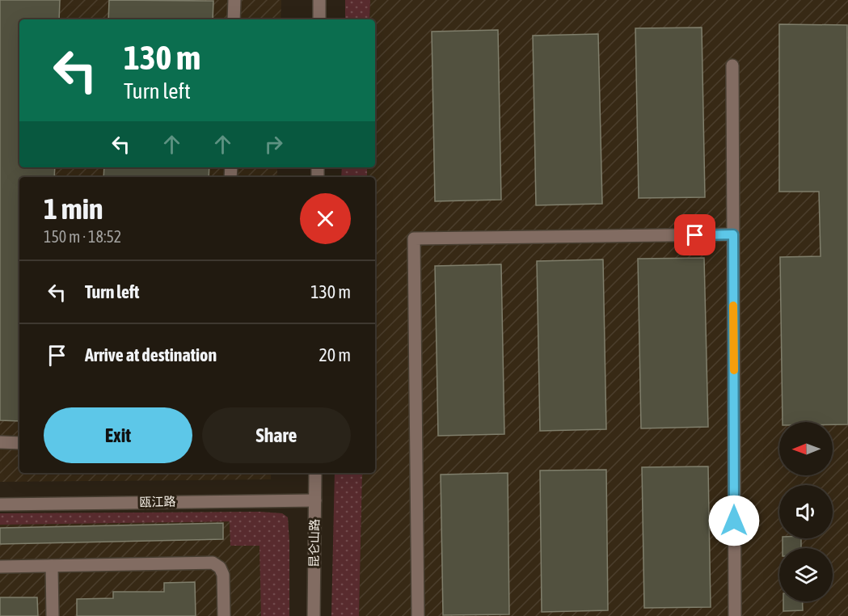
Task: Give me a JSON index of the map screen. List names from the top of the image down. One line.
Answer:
{"streets":{"street":["瓯江路","昆仑山路"]},"crossings":[["瓯江路","昆仑山路"]],"north":"left","page":{"turn":["130 m","Turn left"],"heading":["1 min","150 m · 18:52"],"list":[{"name":"Turn left","value":"130 m"},{"name":"Arrive at destination","value":"20 m"}],"buttons":["Exit","Share"]}}
